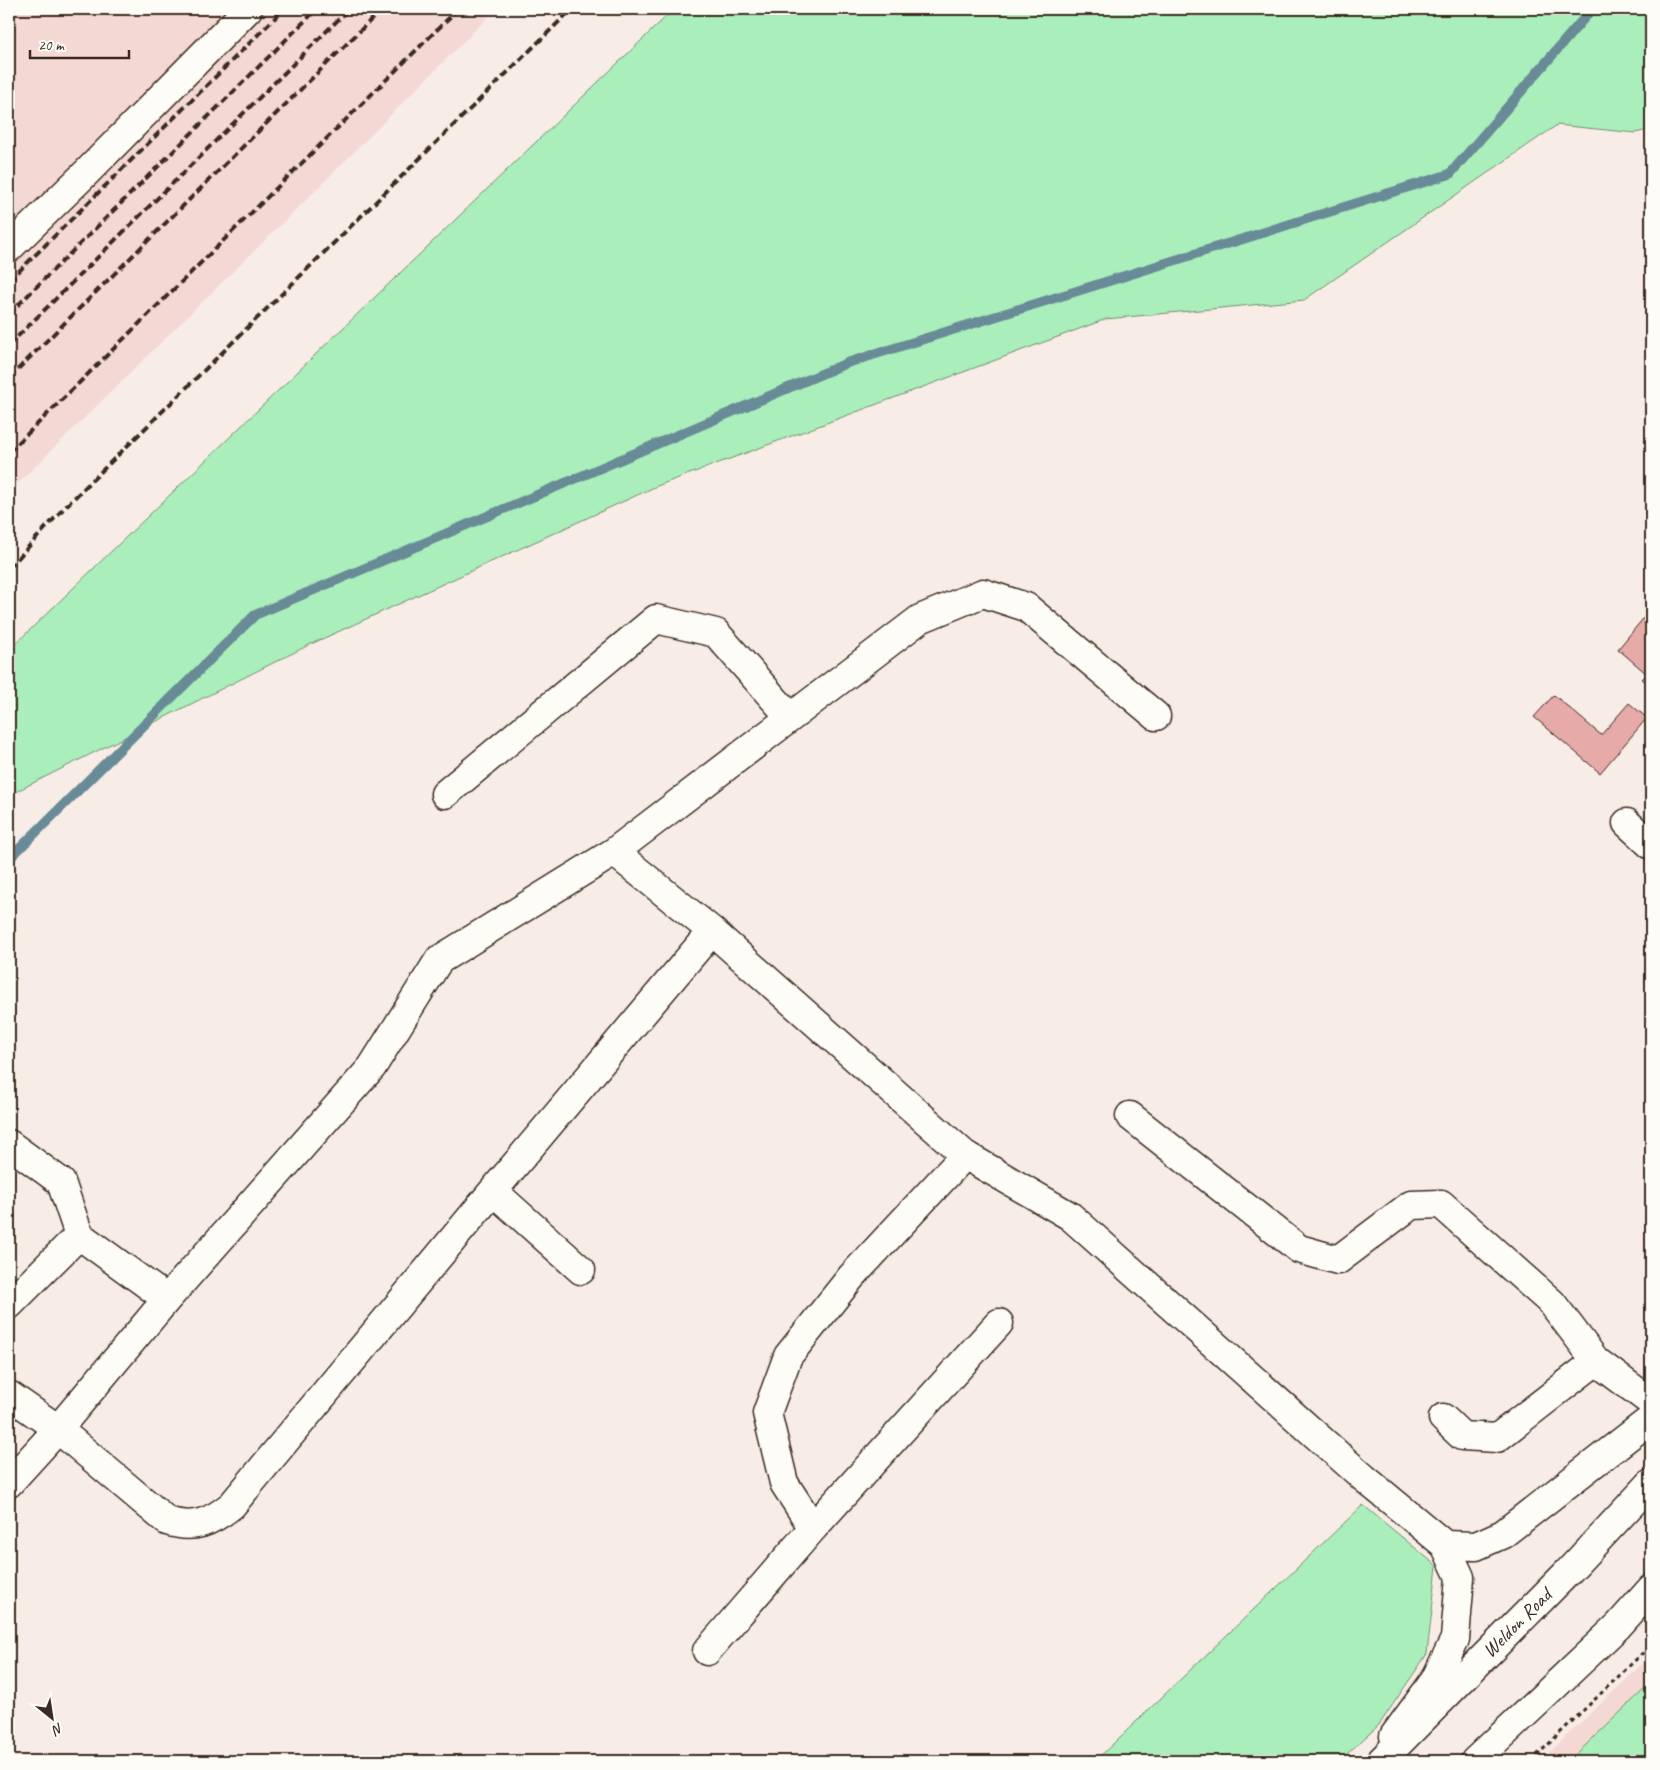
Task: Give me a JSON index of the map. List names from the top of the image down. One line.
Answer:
{"streets":{"main road":["Weldon Road"]},"scale_bar":"20 m","north":"bottom right"}
